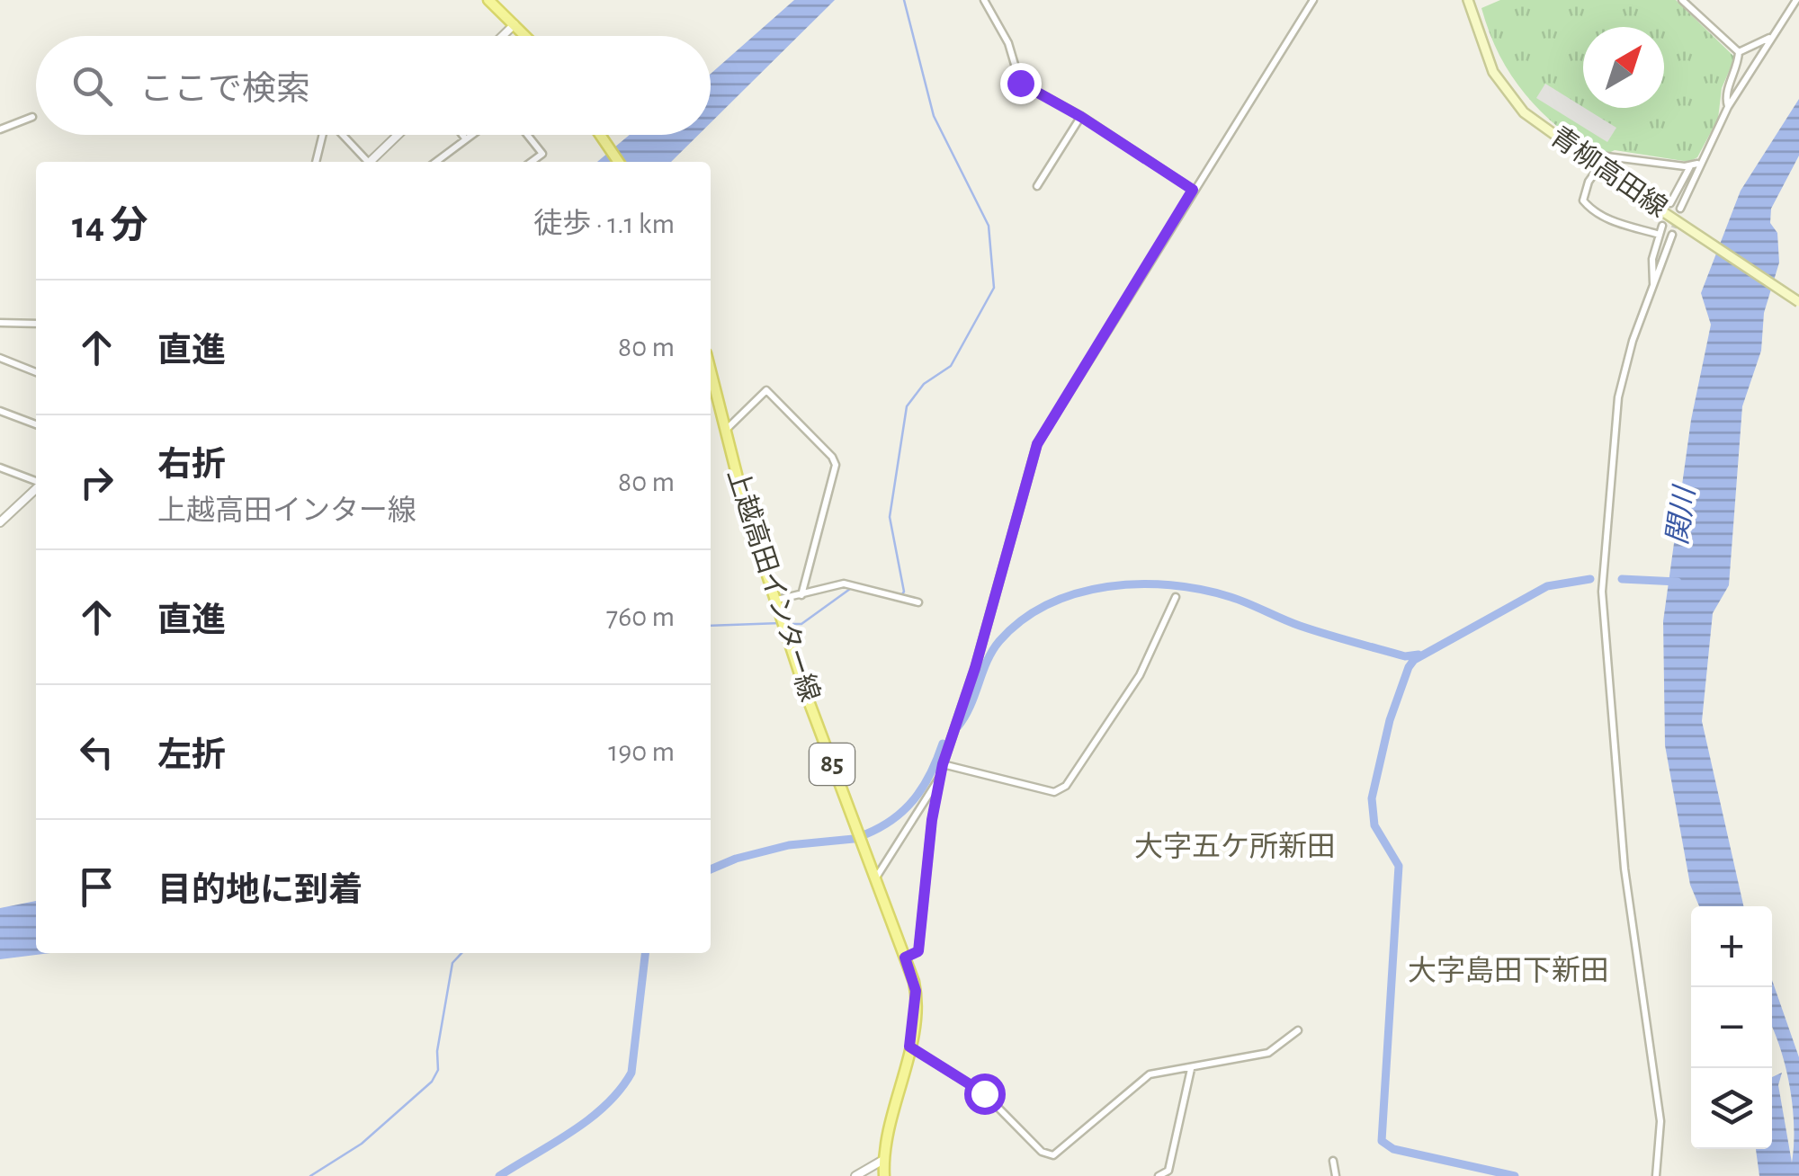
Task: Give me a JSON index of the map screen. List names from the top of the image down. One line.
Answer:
{"streets":{"main road":["青柳高田線","上越高田インター線","85"]},"districts":["大字五ケ所新田","大字島田下新田"],"water":["関川"],"north":"top right","page":{"search":"ここで検索","heading":["14 分","徒歩 · 1.1 km"],"list":[["直進","80 m"],["右折","上越高田インター線","80 m"],["直進","760 m"],["左折","190 m"],"目的地に到着"],"map_buttons":["+","−"]}}
